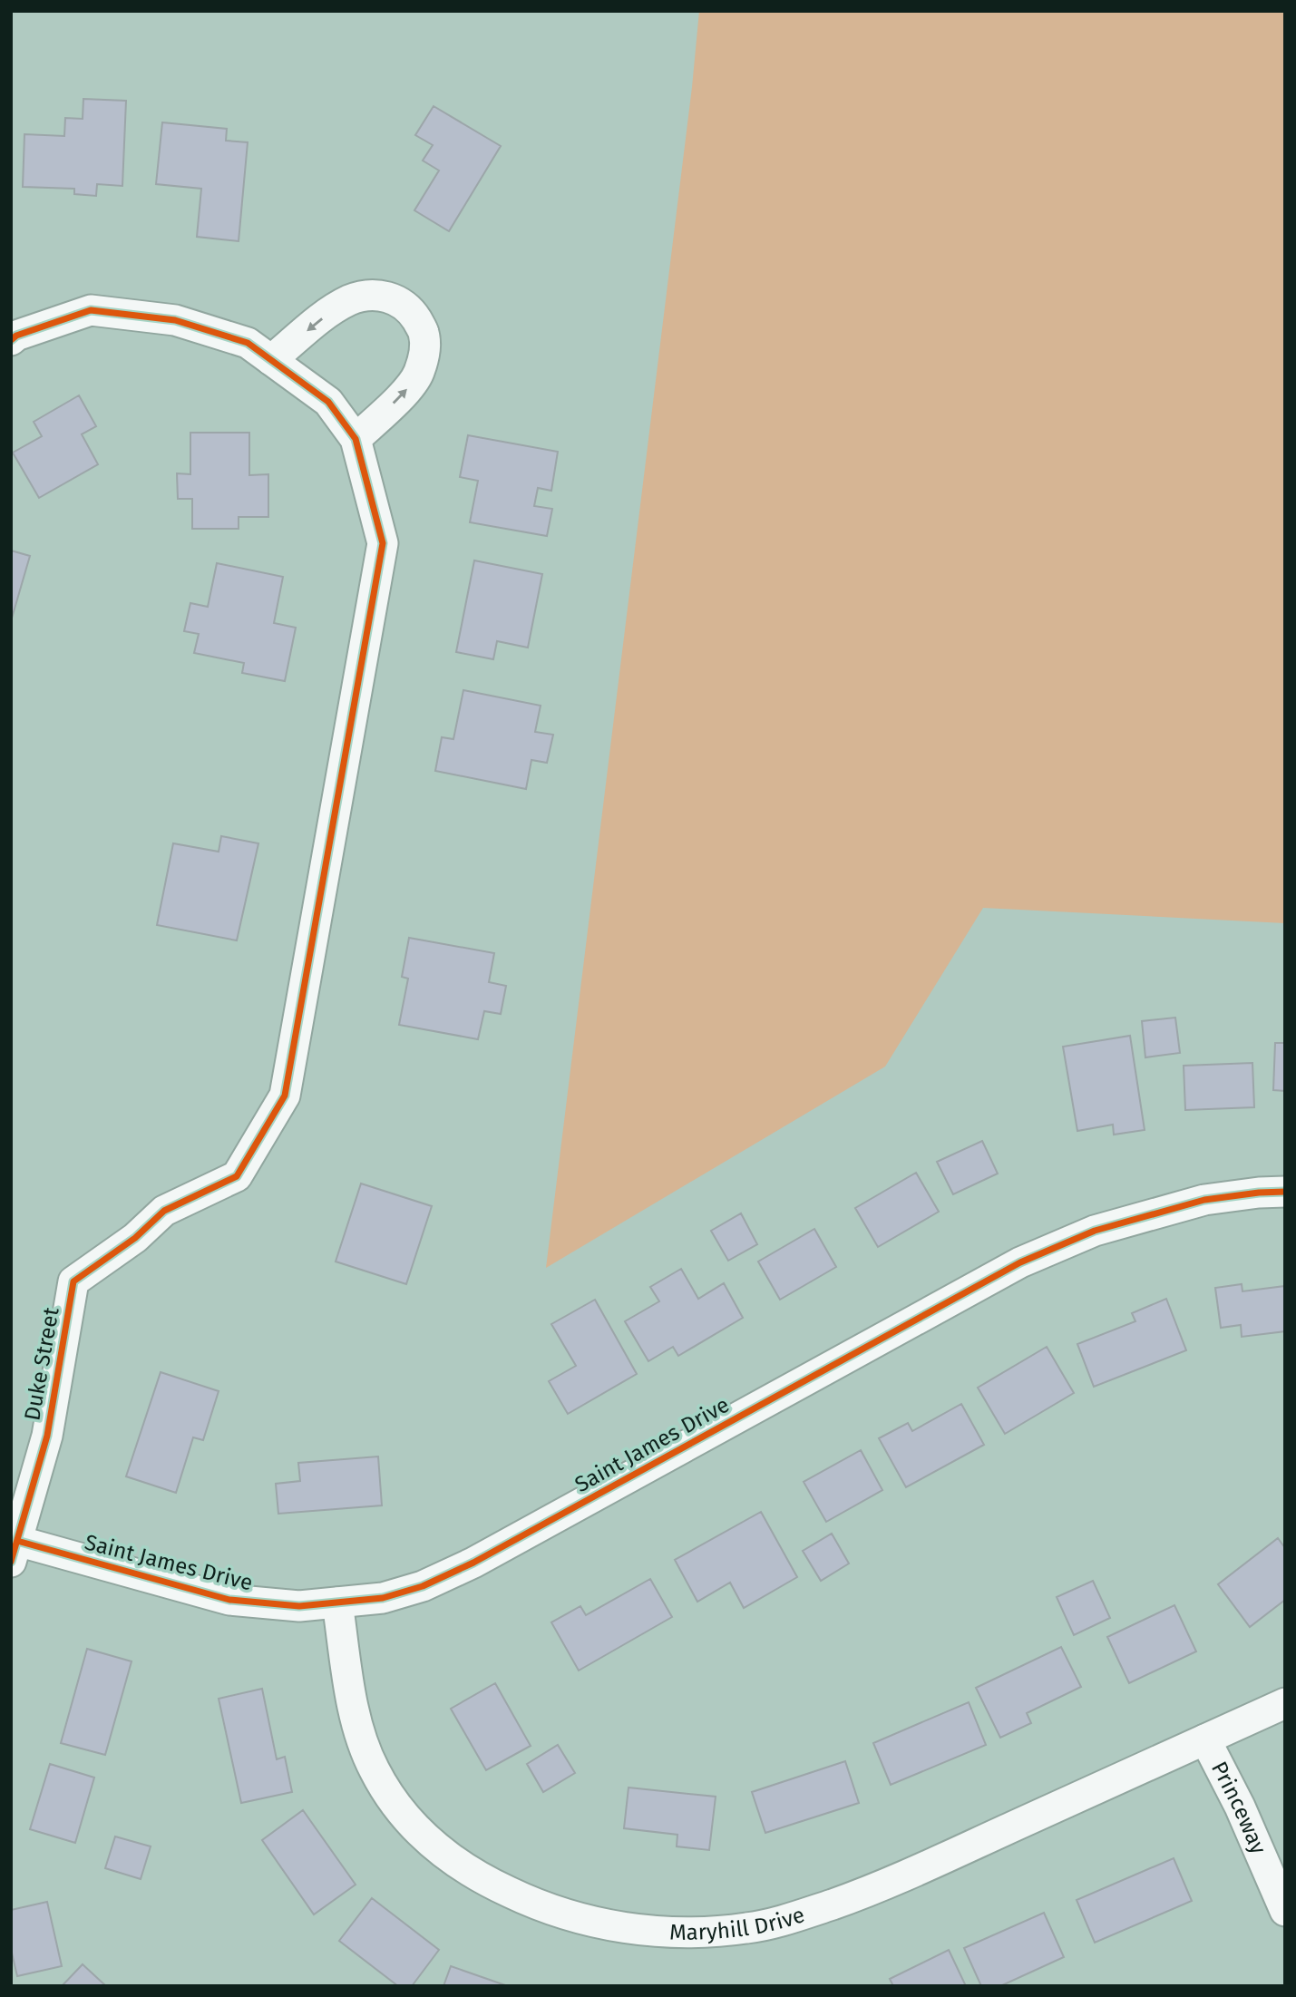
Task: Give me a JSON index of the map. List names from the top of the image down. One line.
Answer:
{"streets":{"street":["Duke Street","Saint James Drive","Princeway","Maryhill Drive"]},"crossings":[["Duke Street","Saint James Drive"],["Saint James Drive","Maryhill Drive"],["Princeway","Maryhill Drive"]]}
